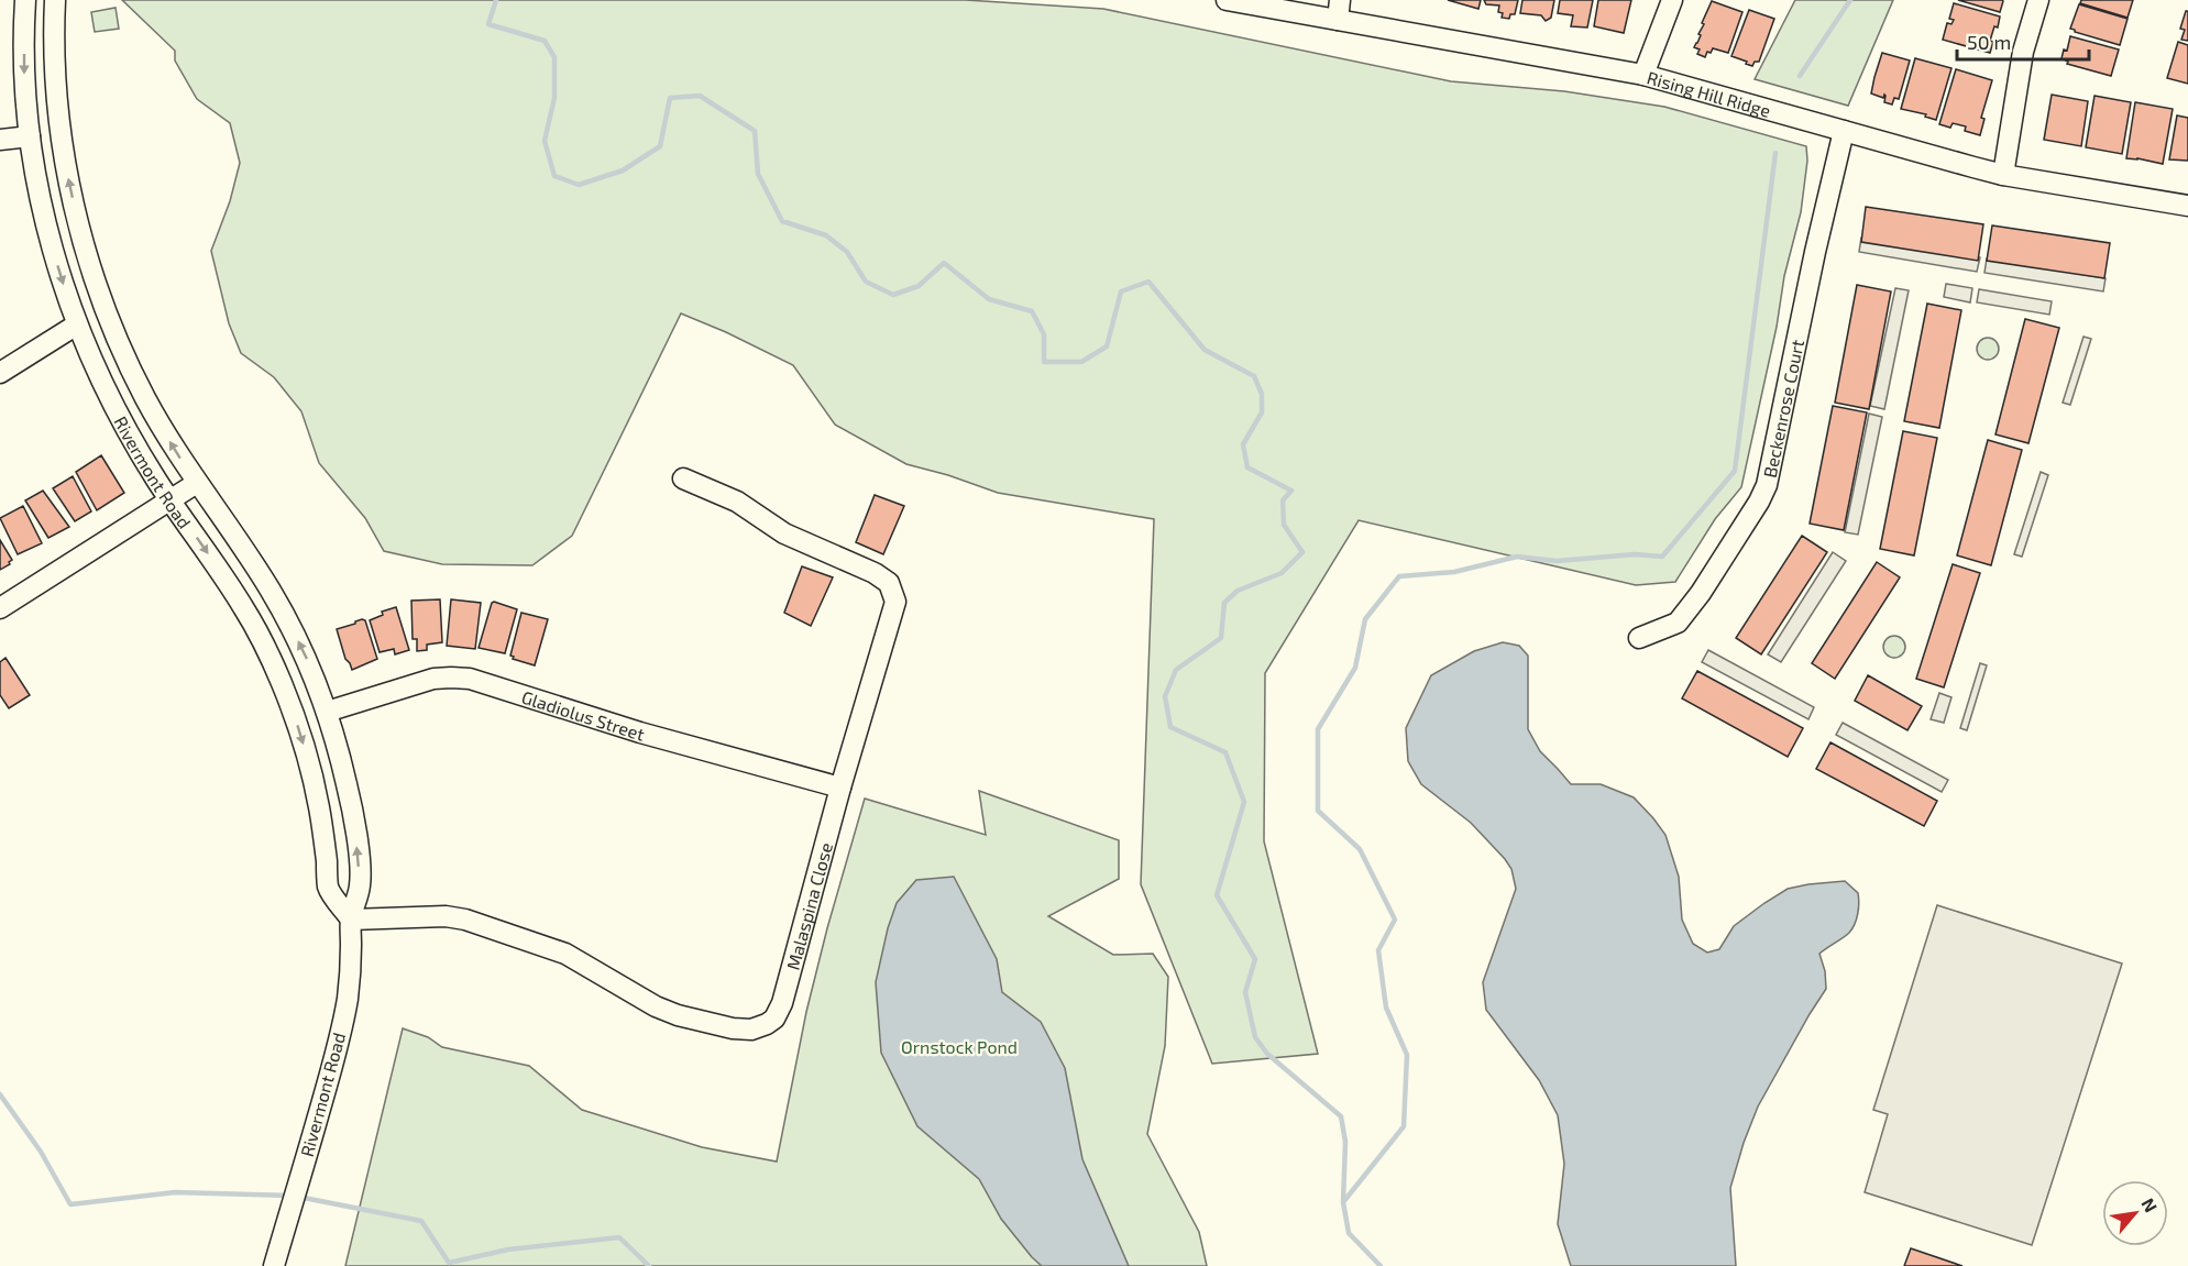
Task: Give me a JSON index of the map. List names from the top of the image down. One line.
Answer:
{"streets":{"street":["Rising Hill Ridge","Beckenrose Court","Rivermont Road","Gladiolus Street","Malaspina Close"]},"crossings":[["Rising Hill Ridge","Beckenrose Court"],["Rivermont Road","Gladiolus Street"],["Rivermont Road","Malaspina Close"],["Gladiolus Street","Malaspina Close"]],"parks":["Ornstock Pond"],"scale_bar":"50 m","north":"top right"}
